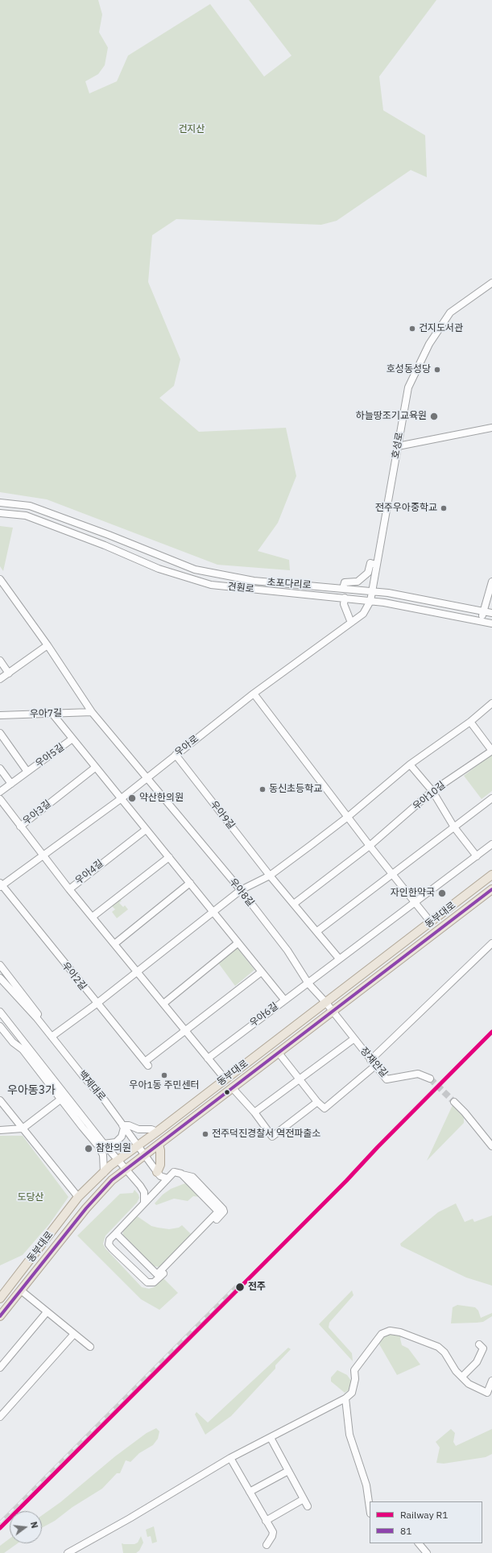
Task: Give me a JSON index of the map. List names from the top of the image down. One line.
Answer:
{"streets":{"main road":["동부대로"],"street":["호성로","초포다리로","견훤로","우아7길","우아로","우아5길","우아10길","우아3길","우아9길","우아4길","우아8길","우아2길","우아6길","장재안길","백제대로"]},"crossings":[["호성로","초포다리로"],["호성로","견훤로"],["호성로","우아로"],["견훤로","우아로"],["우아7길","우아5길"],["우아로","우아5길"],["우아로","우아3길"],["우아로","우아9길"],["우아로","우아4길"],["우아로","우아8길"],["우아로","우아2길"],["우아로","우아6길"],["우아5길","우아3길"],["우아5길","우아6길"],["우아10길","우아9길"],["우아3길","우아4길"],["우아4길","동부대로"],["우아4길","우아2길"],["우아4길","우아6길"],["우아8길","동부대로"],["우아8길","장재안길"],["동부대로","장재안길"],["동부대로","백제대로"]],"districts":["우아동3가"],"parks":["건지산","도당산"],"places":["건지도서관","호성동성당","하늘땅조기교육원","전주우아중학교","동신초등학교","약산한의원","자인한약국","우아1동 주민센터","전주덕진경찰서 역전파출소","참한의원","전주"],"lines":["transit line 81","rail line R1"],"legend":["Railway R1","81"],"north":"right"}
